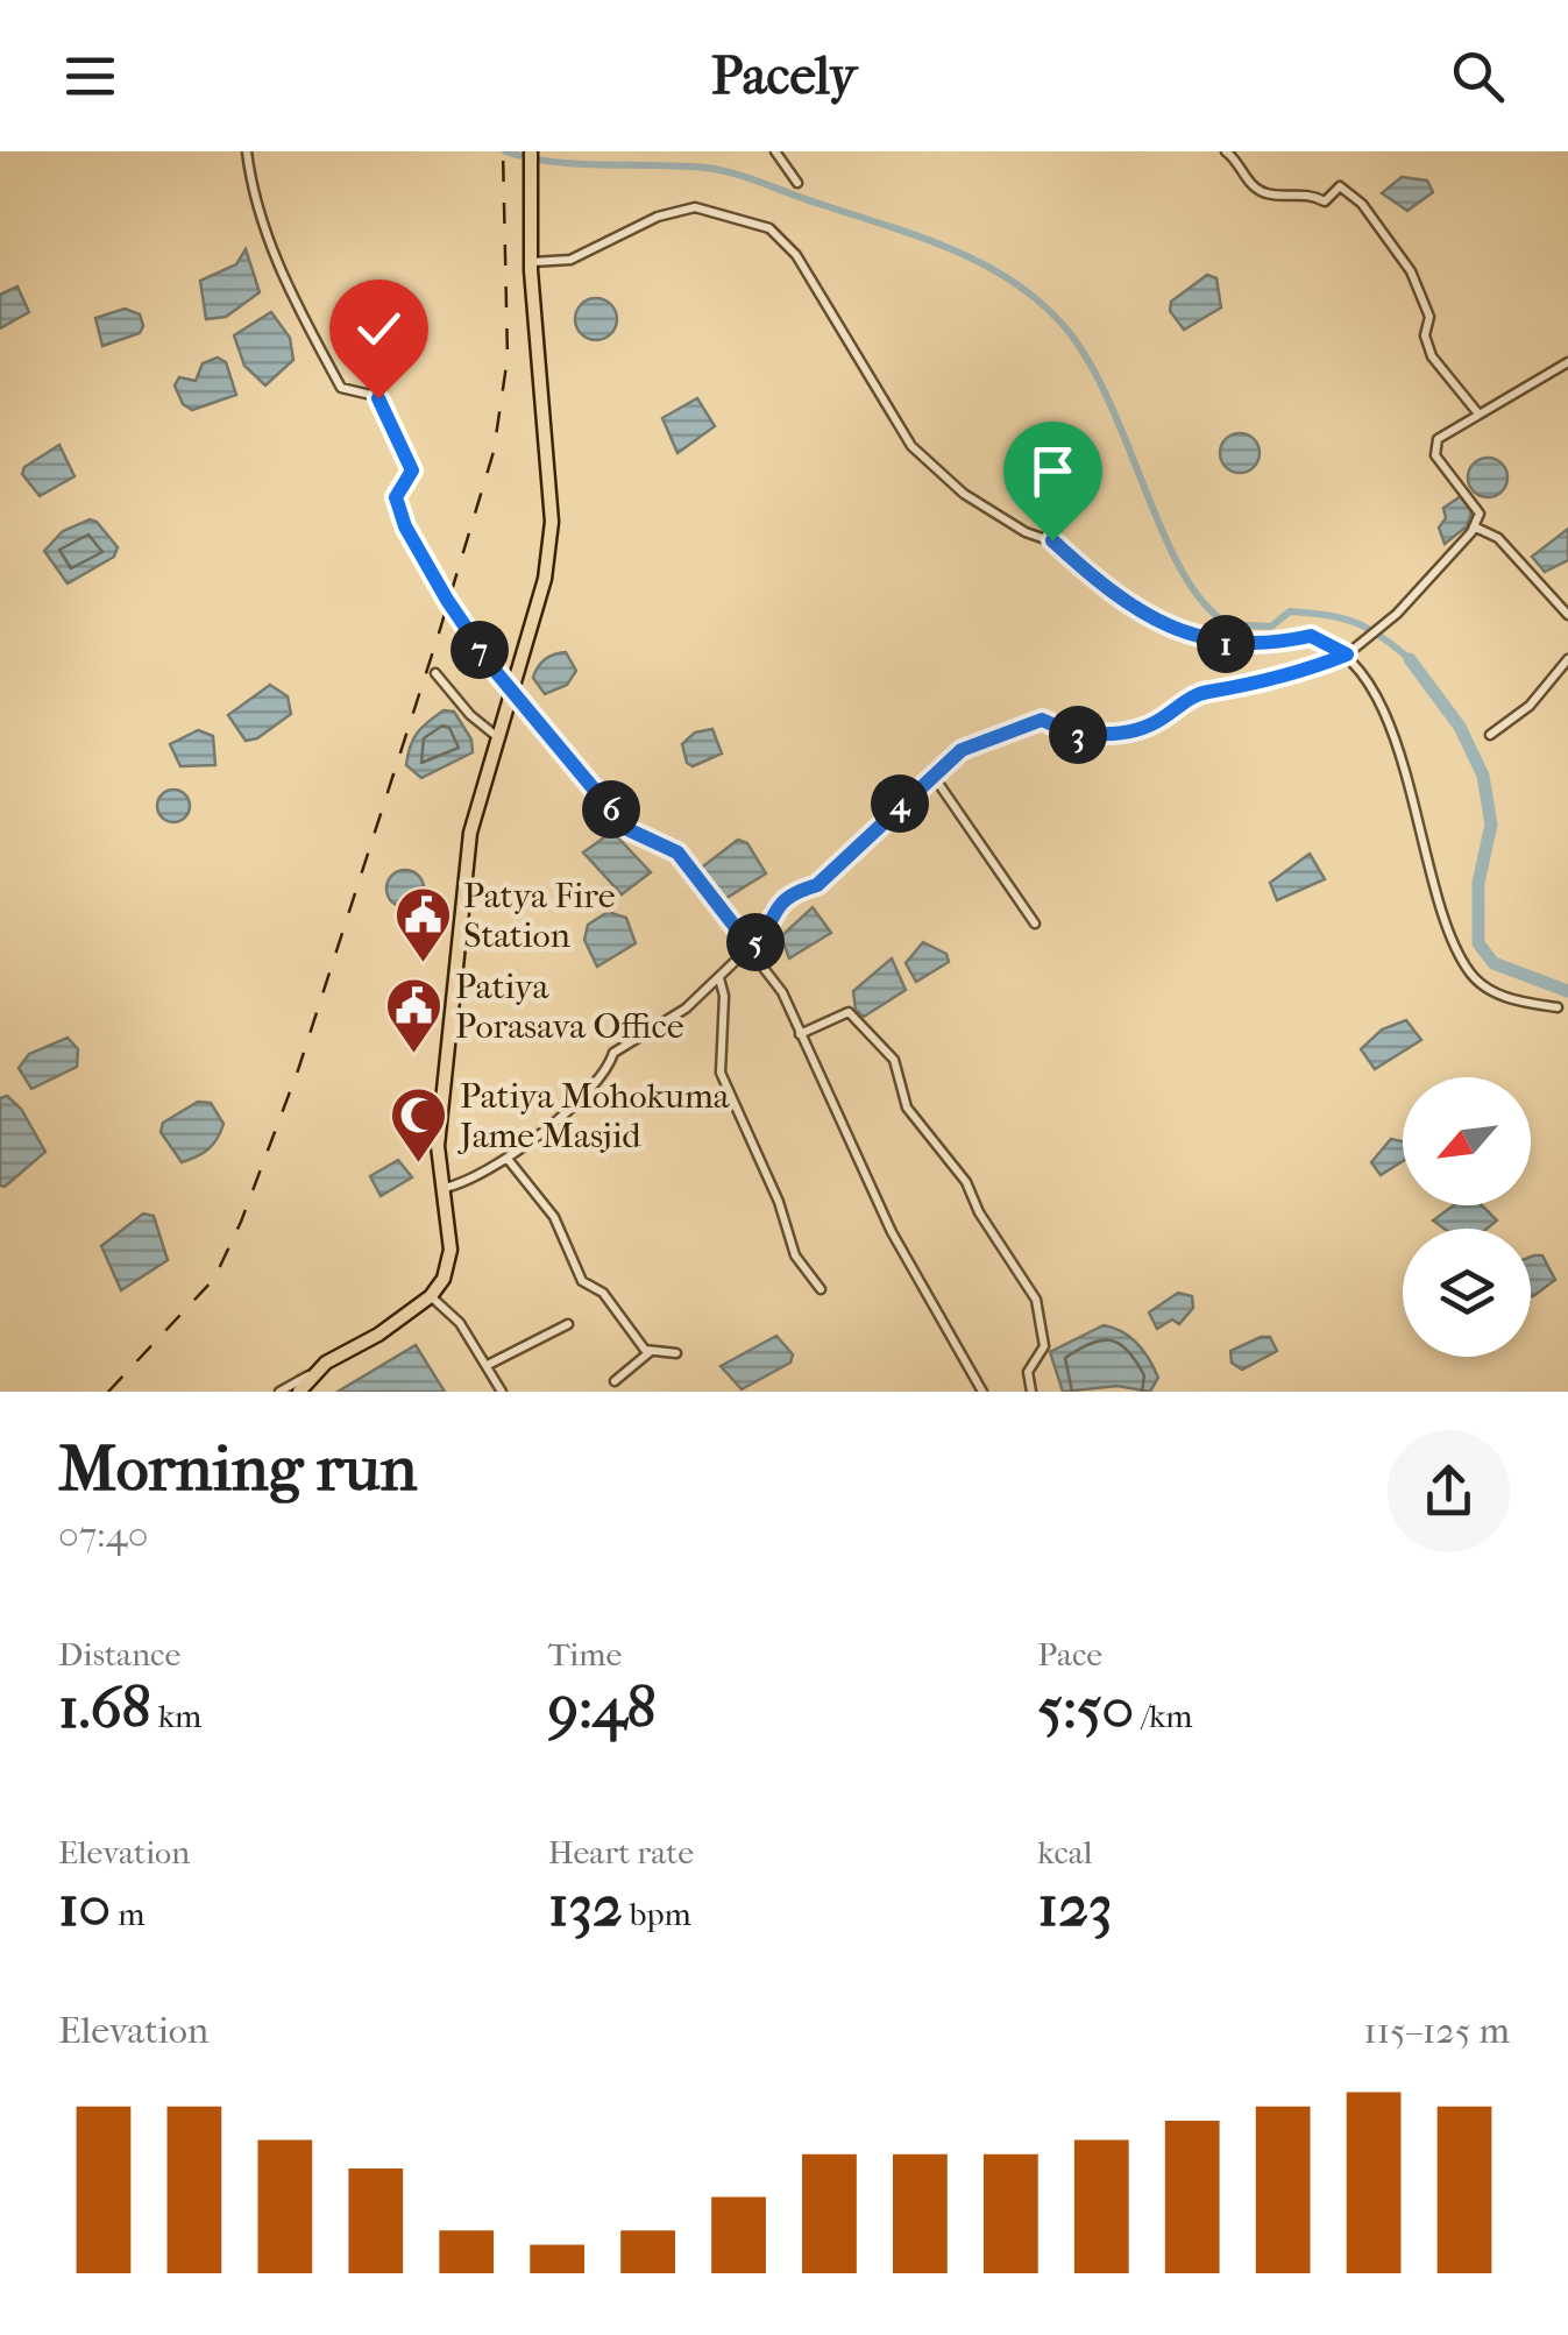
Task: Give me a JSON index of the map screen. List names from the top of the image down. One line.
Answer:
{"places":{"public building":["Patya Fire Station","Patiya Porasava Office"],"mosque":["Patiya Mohokuma Jame Masjid"]},"north":"bottom left","page":{"header":"Pacely","pins":["1","7","3","4","6","5"],"heading":["Morning run","07:40"],"stats":[["Distance","1.68 km"],["Time","9:48"],["Pace","5:50 /km"],["Elevation","10 m"],["Heart rate","132 bpm"],["kcal","123"]],"chart":["Elevation","115–125 m"]}}
